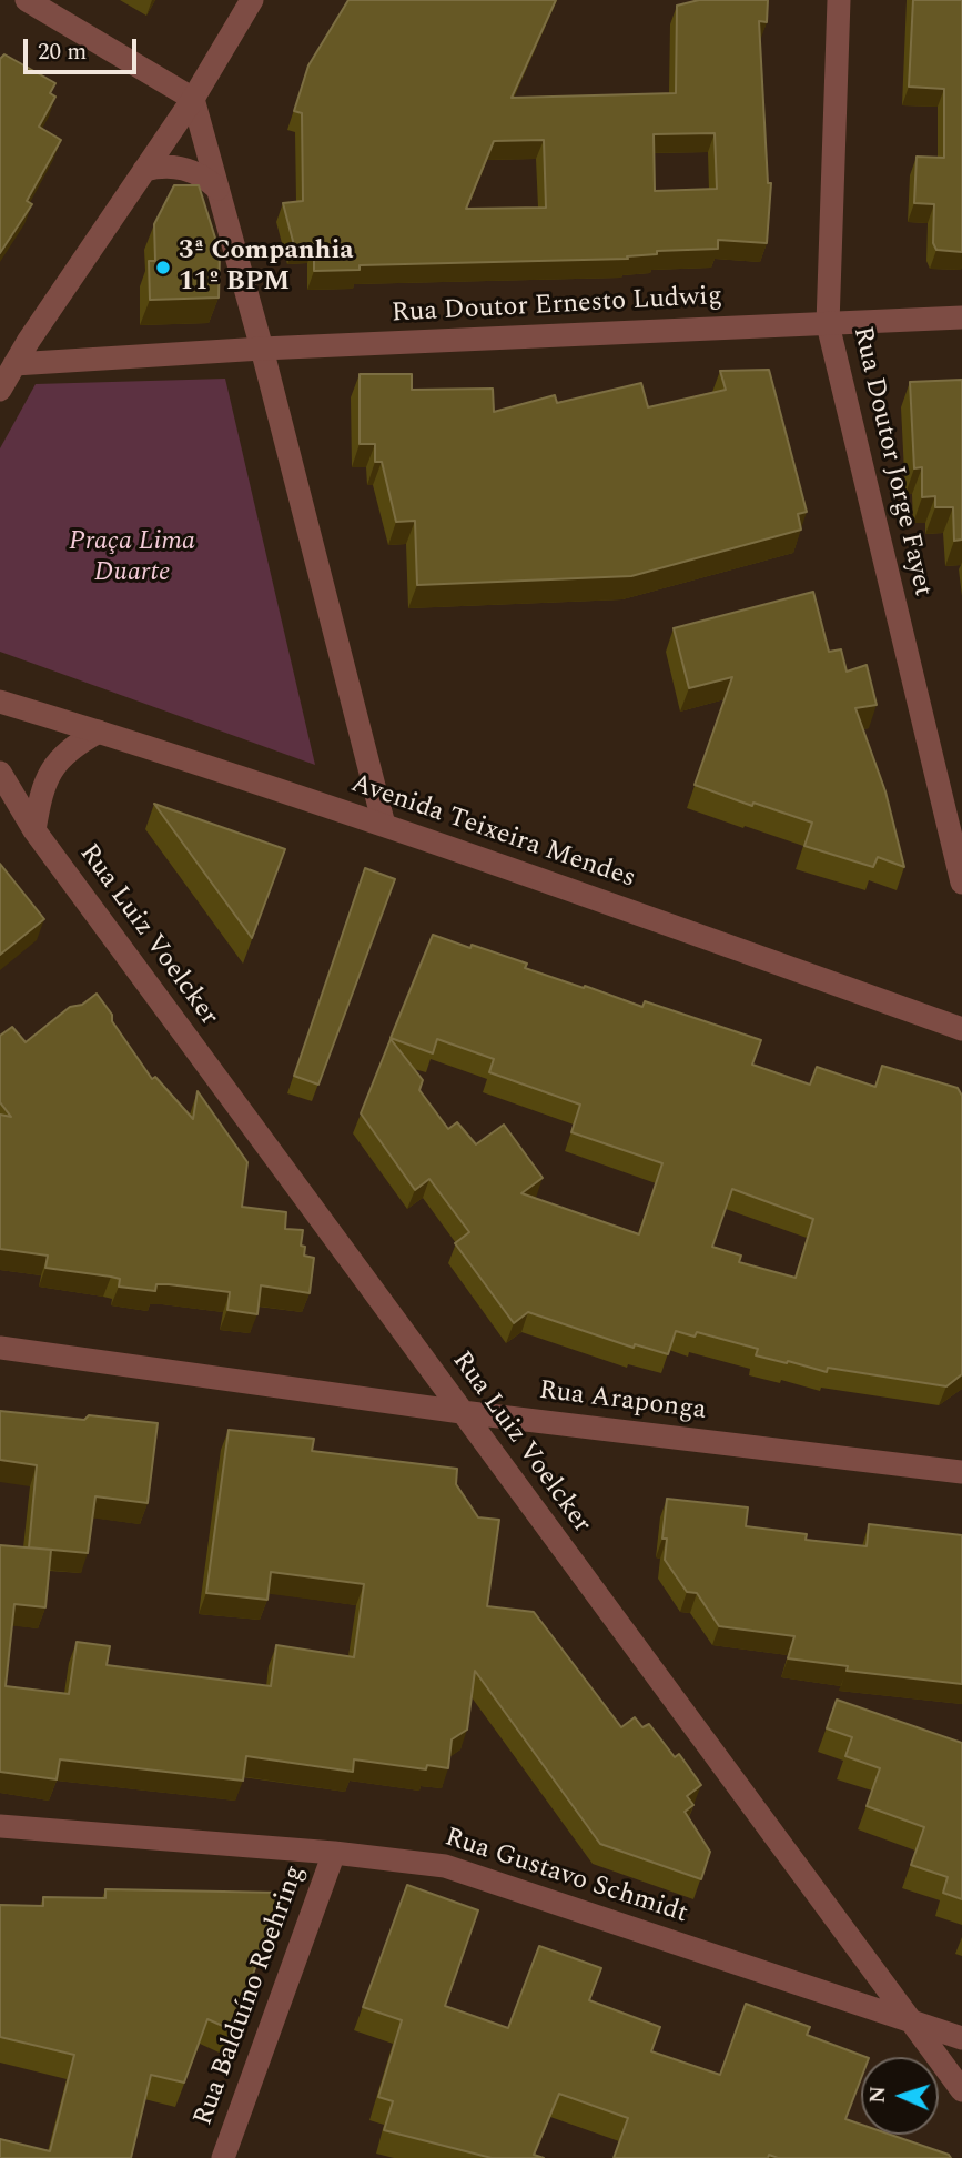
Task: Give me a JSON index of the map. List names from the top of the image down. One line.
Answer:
{"streets":{"street":["Rua Doutor Ernesto Ludwig","Rua Doutor Jorge Fayet","Avenida Teixeira Mendes","Rua Luiz Voelcker","Rua Araponga","Rua Gustavo Schmidt","Rua Balduíno Roehring"]},"crossings":[["Rua Doutor Ernesto Ludwig","Rua Doutor Jorge Fayet"],["Rua Luiz Voelcker","Rua Araponga"],["Rua Luiz Voelcker","Rua Gustavo Schmidt"],["Rua Gustavo Schmidt","Rua Balduíno Roehring"]],"parks":["Praça Lima Duarte"],"places":["3ª Companhia 11º BPM"],"scale_bar":"20 m","north":"left"}
